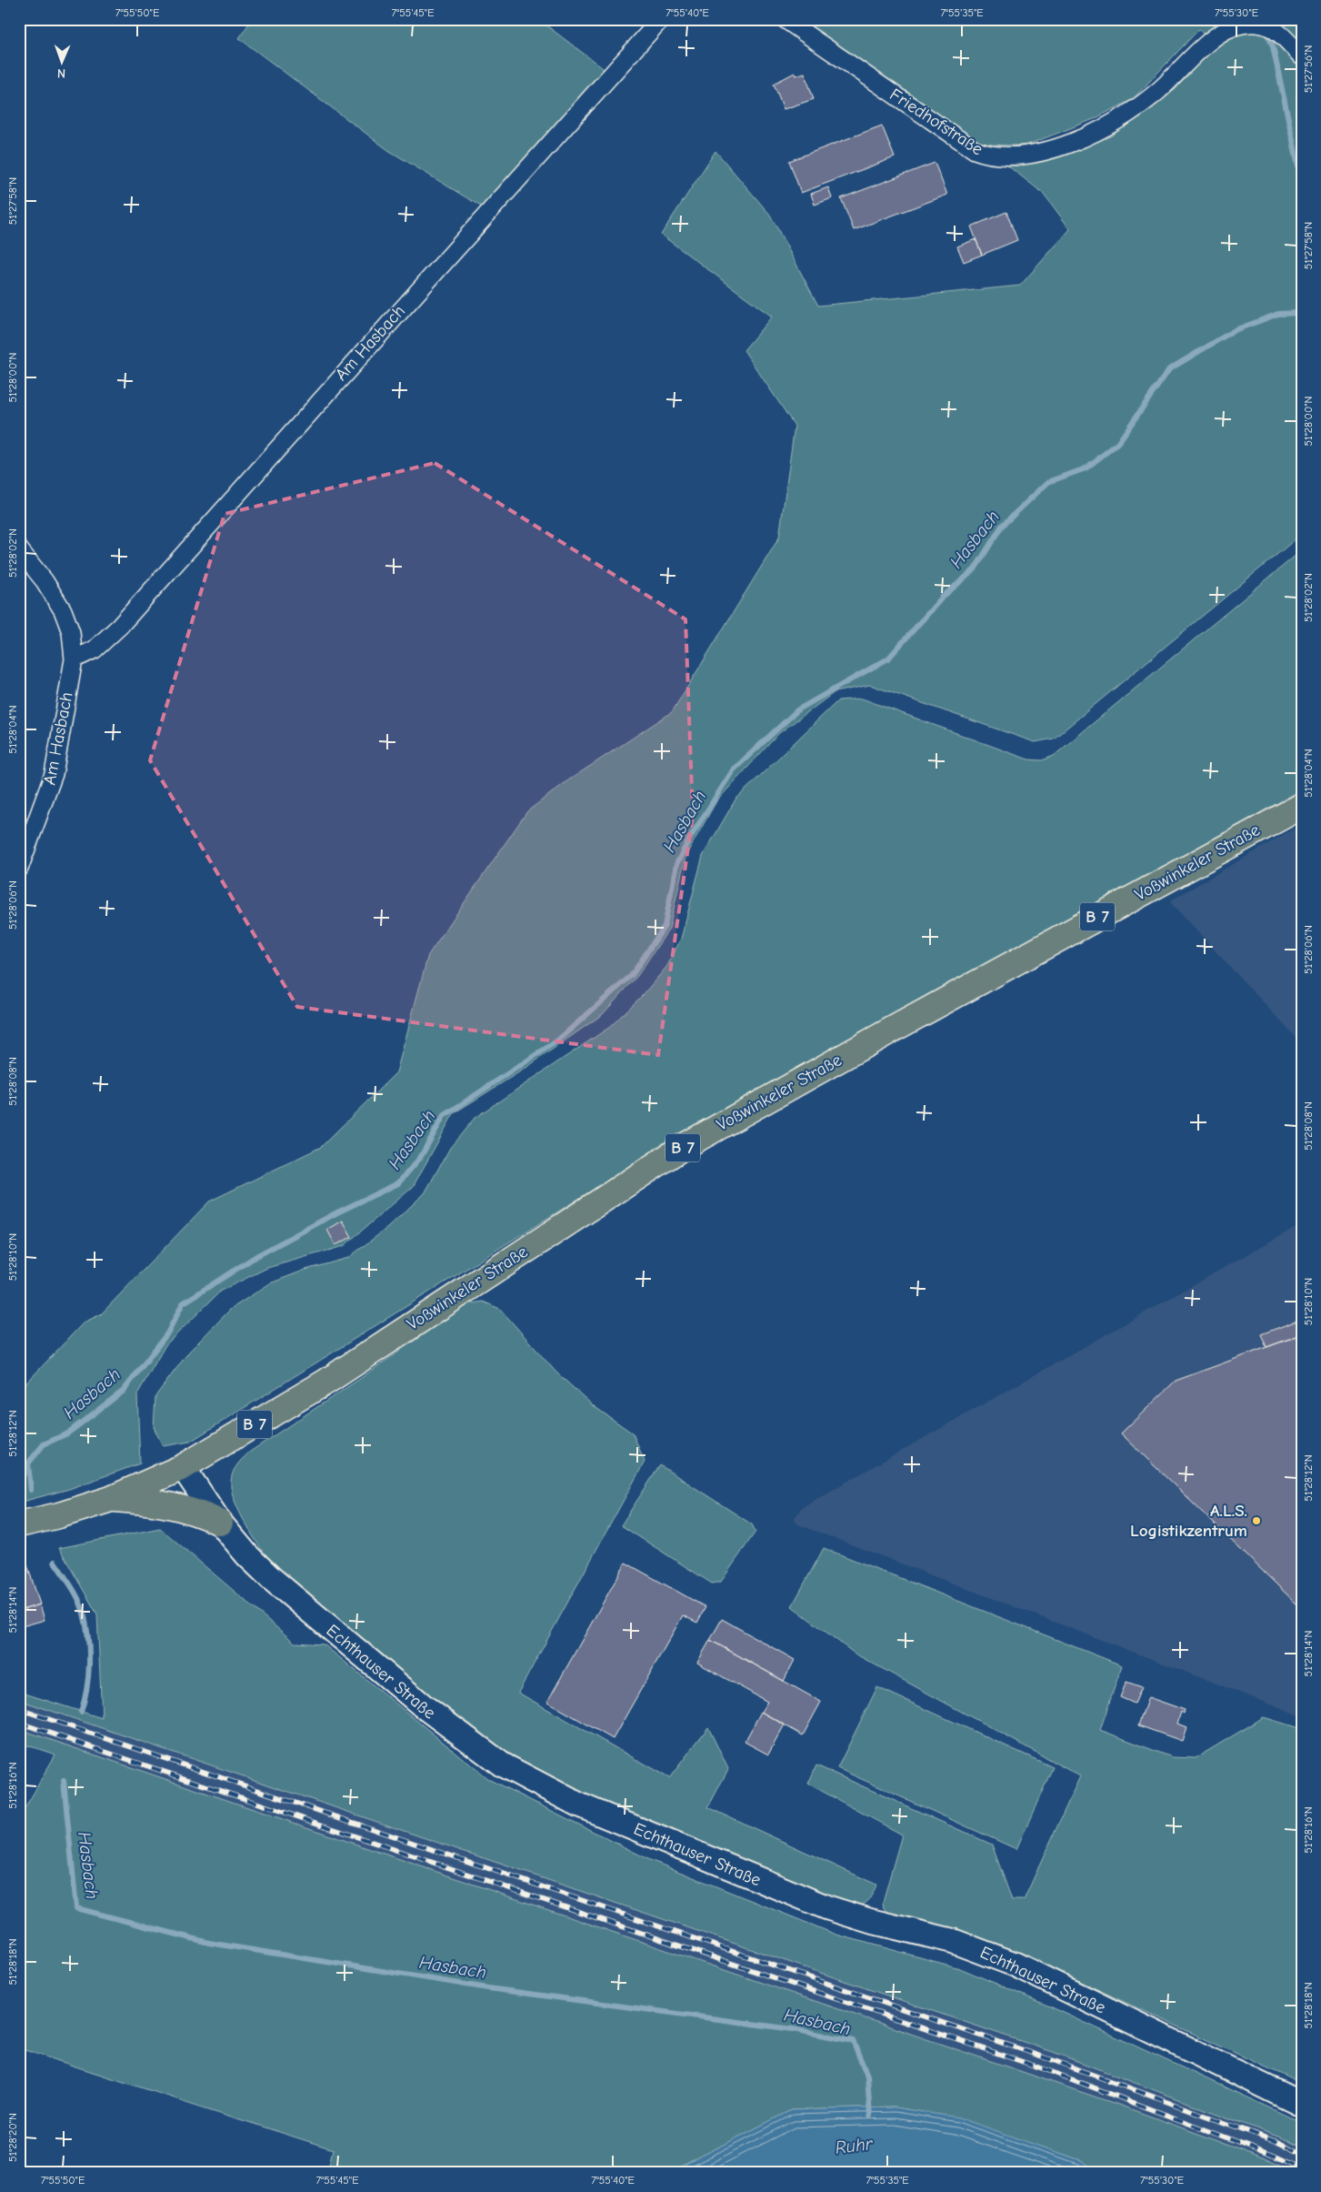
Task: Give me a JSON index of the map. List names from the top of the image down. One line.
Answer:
{"streets":{"main road":["Voßwinkeler Straße","B 7","Echthauser Straße"],"street":["Friedhofstraße","Am Hasbach"]},"crossings":[["Voßwinkeler Straße","B 7"],["Voßwinkeler Straße","Echthauser Straße"],["B 7","Echthauser Straße"]],"water":["Hasbach","Ruhr"],"places":["A.L.S. Logistikzentrum"],"north":"bottom","coordinates":["7°55'50\"E","7°55'45\"E","7°55'40\"E","7°55'35\"E","7°55'30\"E","51°27'56\"N","51°27'58\"N","51°28'00\"N","51°28'02\"N","51°28'04\"N","51°28'06\"N","51°28'08\"N","51°28'10\"N","51°28'12\"N","51°28'14\"N","51°28'16\"N","51°28'18\"N","51°28'20\"N"]}
